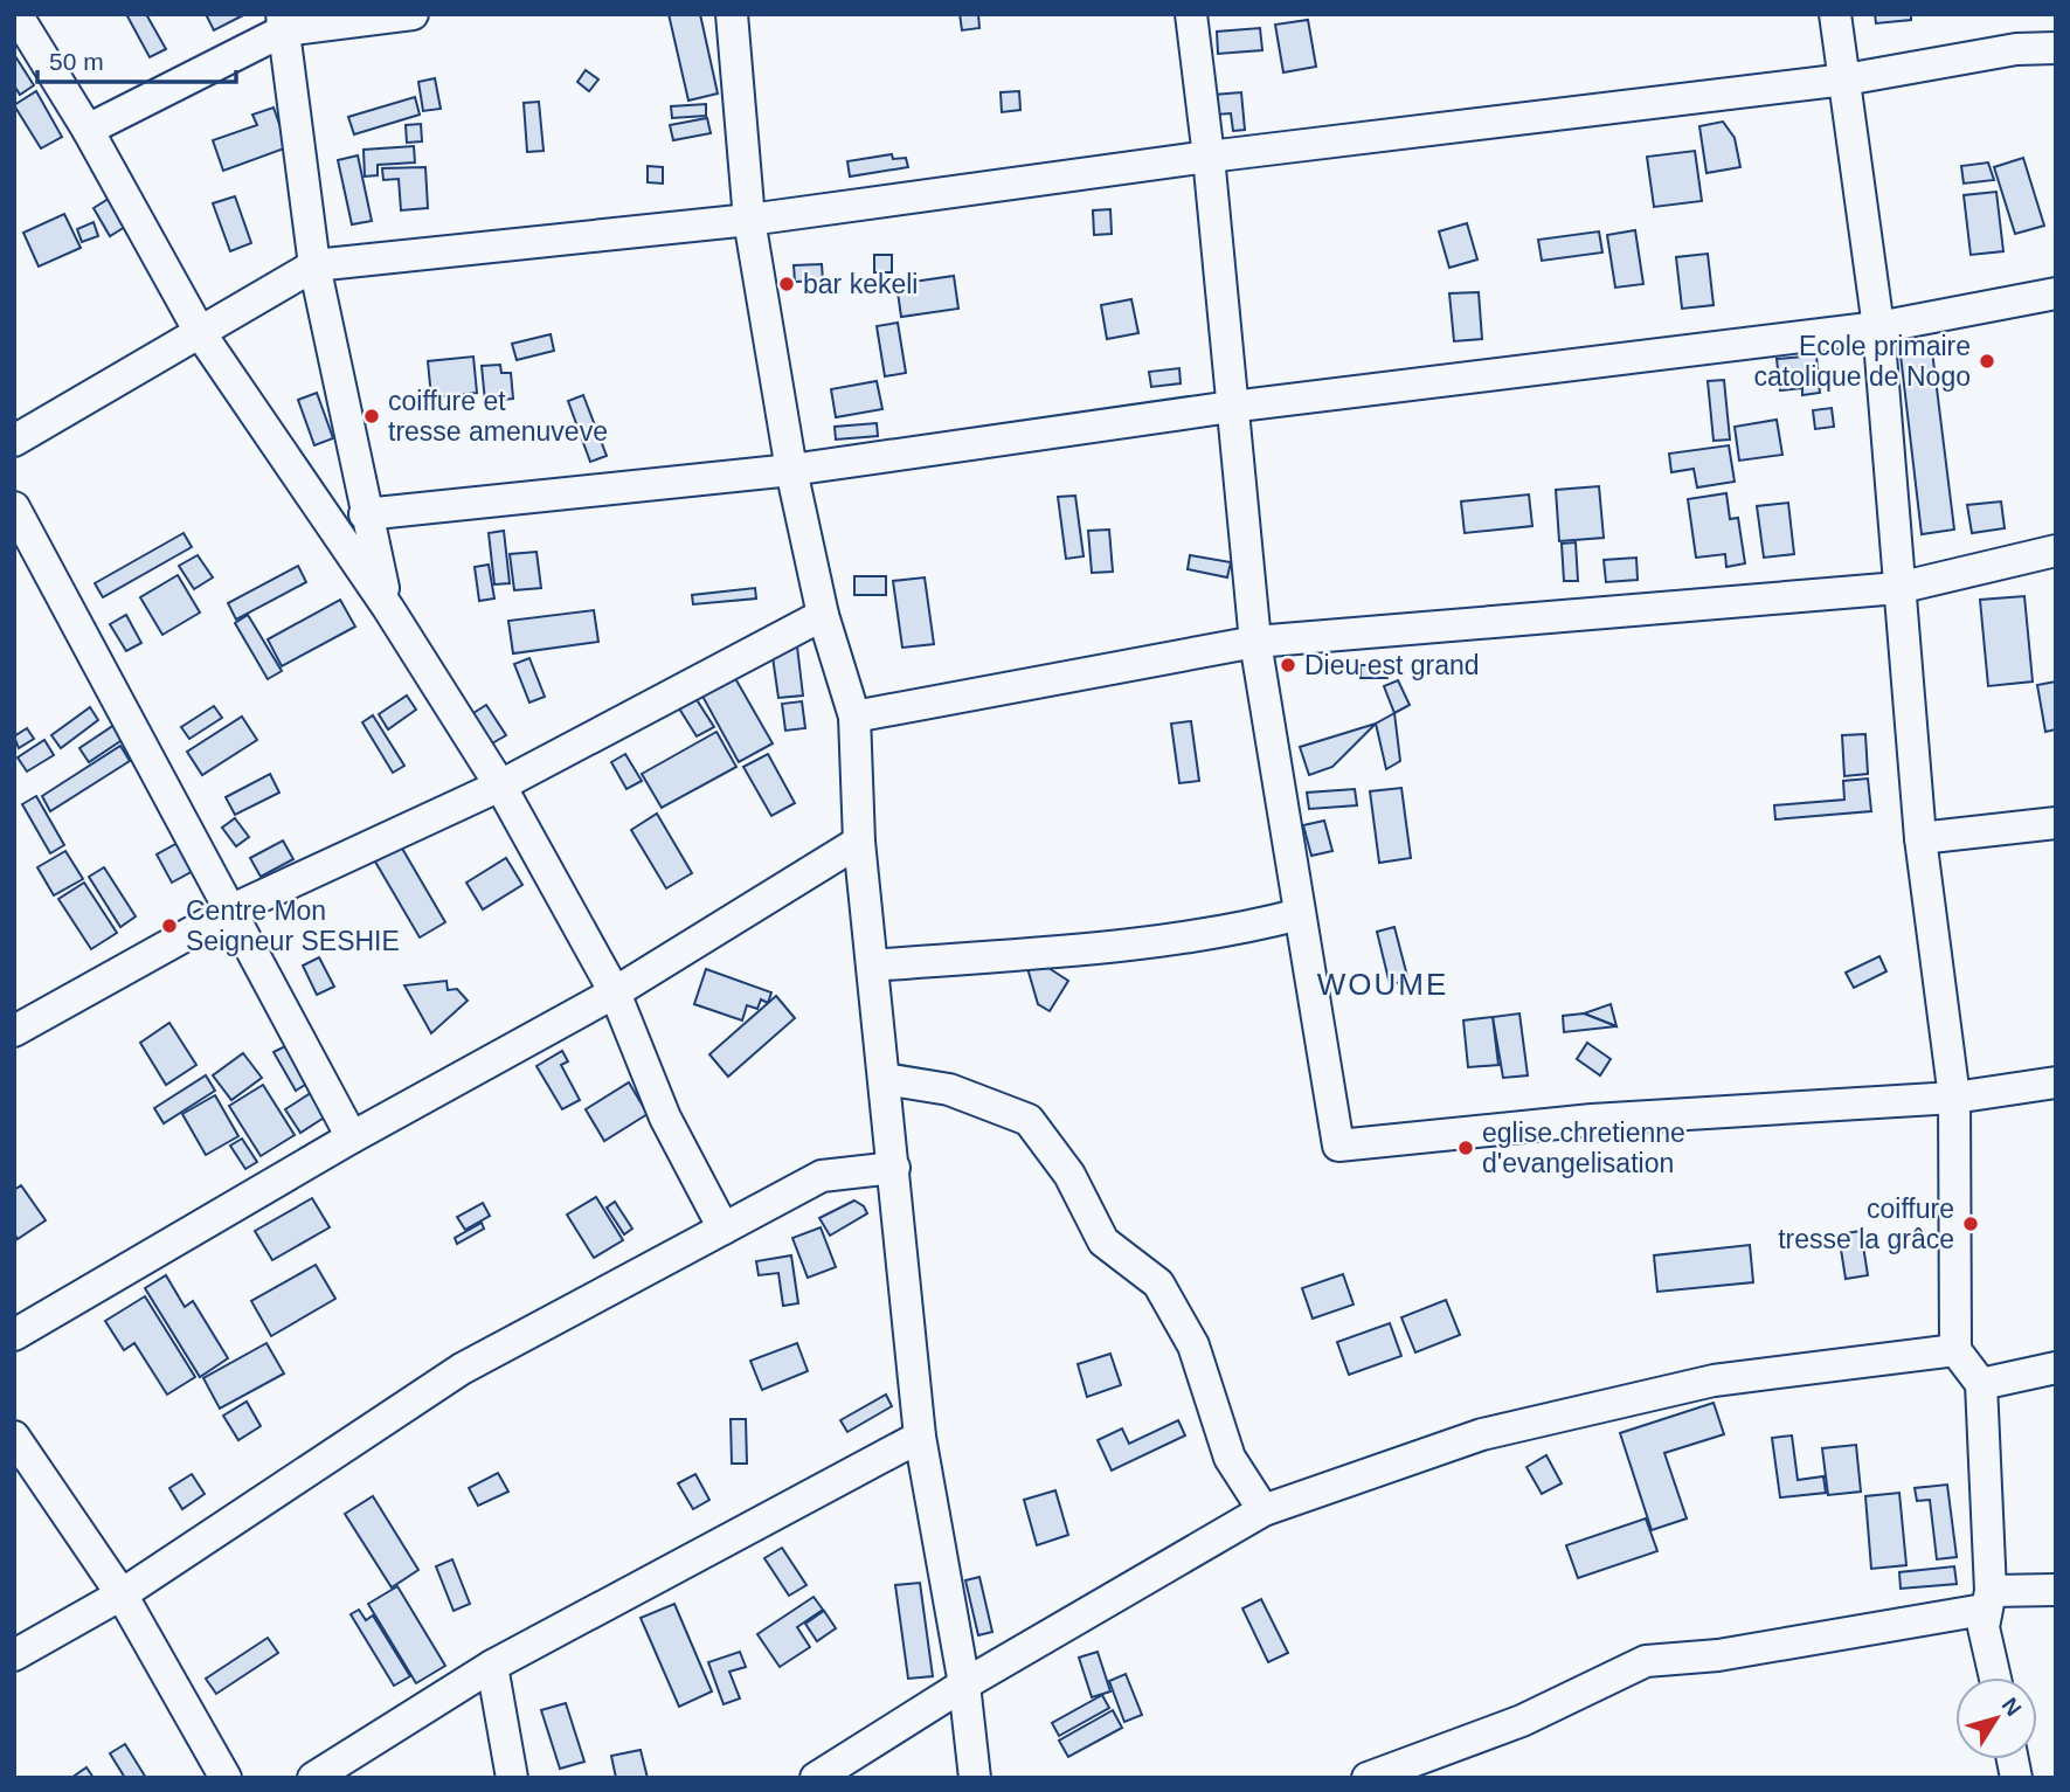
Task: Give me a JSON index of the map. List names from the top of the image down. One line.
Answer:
{"districts":["WOUME"],"places":["bar kekeli","Ecole primaire catolique de Nogo","coiffure et tresse amenuveve","Dieu est grand","Centre Mon Seigneur SESHIE","eglise chretienne d'evangelisation","coiffure tresse la grâce"],"scale_bar":"50 m","north":"top right"}
